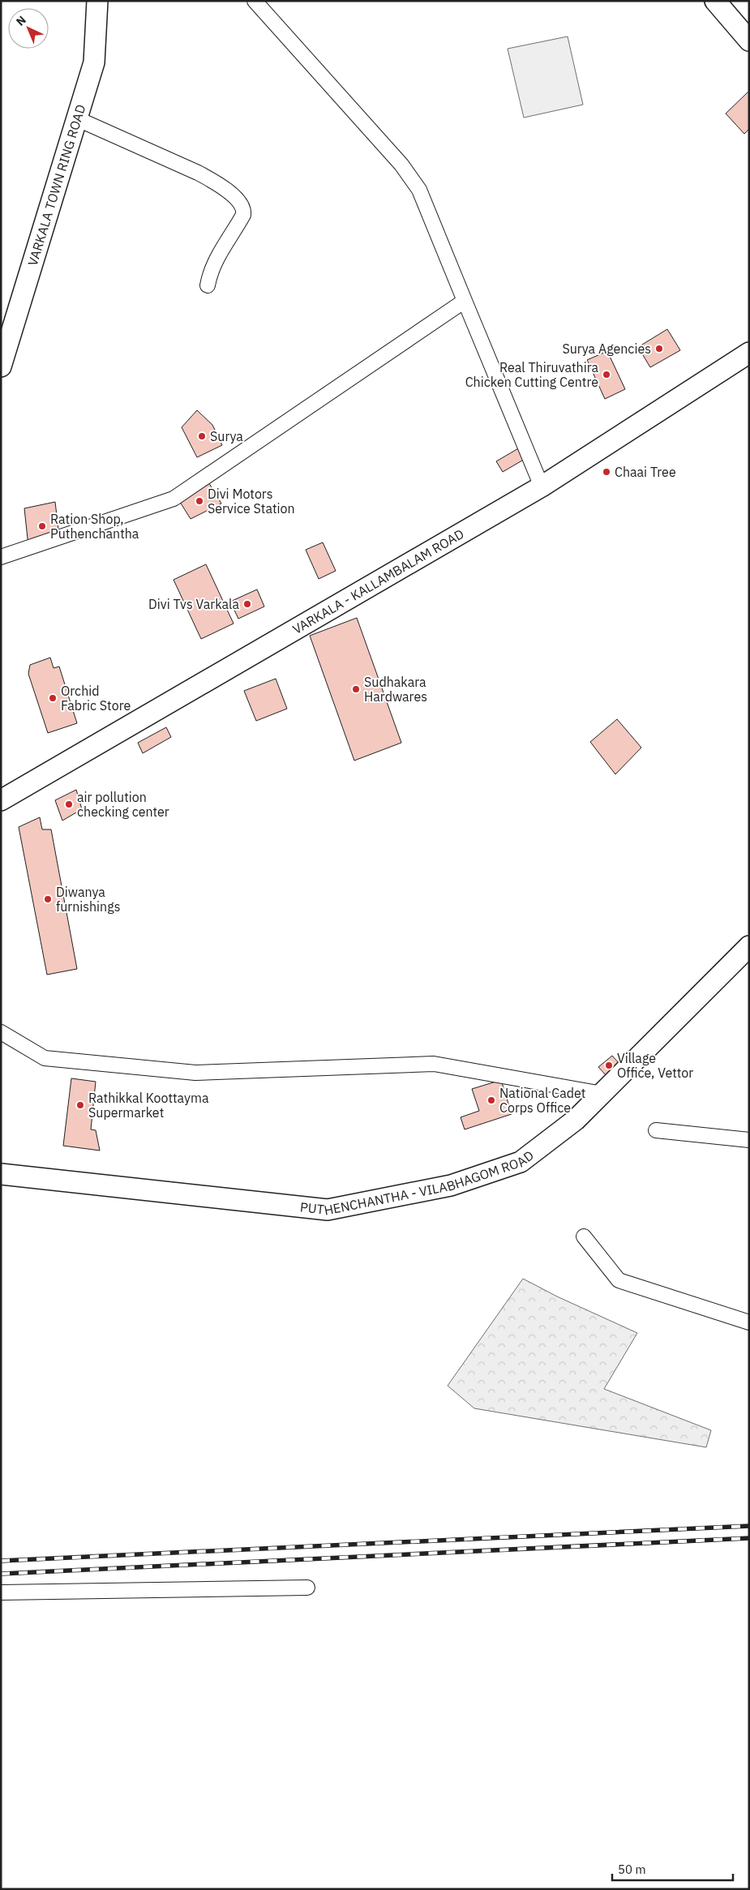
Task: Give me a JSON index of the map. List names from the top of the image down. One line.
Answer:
{"streets":{"main road":["VARKALA TOWN RING ROAD","VARKALA - KALLAMBALAM ROAD","PUTHENCHANTHA - VILABHAGOM ROAD"]},"places":["Surya Agencies","Real Thiruvathira Chicken Cutting Centre","Surya","Chaai Tree","Divi Motors Service Station","Ration Shop, Puthenchantha","Divi Tvs Varkala","Sudhakara Hardwares","Orchid Fabric Store","air pollution checking center","Diwanya furnishings","Village Office, Vettor","National Cadet Corps Office","Rathikkal Koottayma Supermarket"],"scale_bar":"50 m","north":"top left"}
